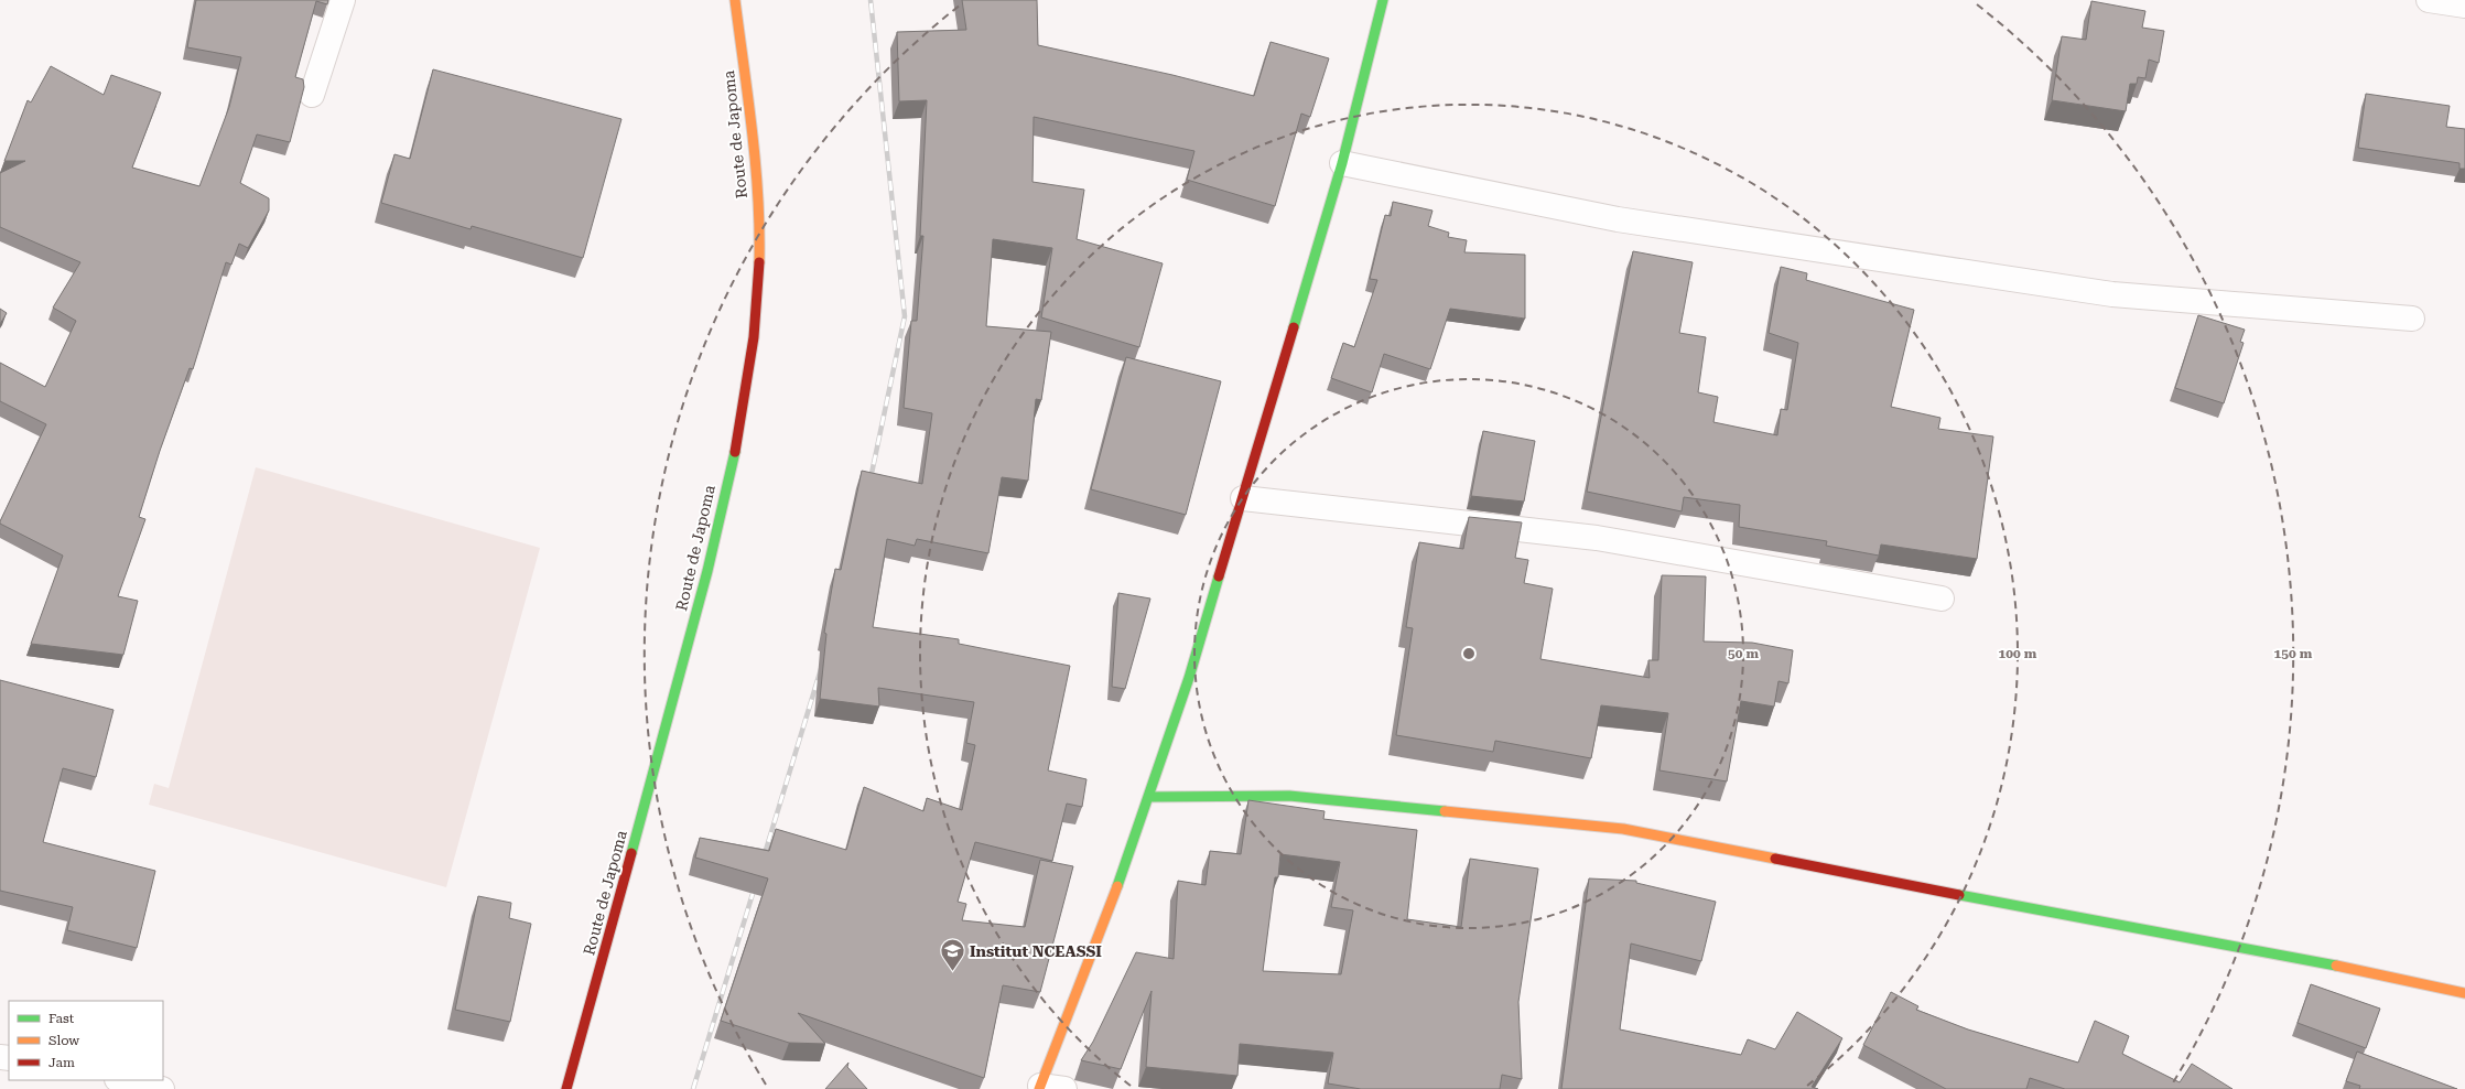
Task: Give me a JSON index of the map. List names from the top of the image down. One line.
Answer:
{"streets":{"main road":["Route de Japoma"]},"places":{"school or university":["Institut NCEASSI"]},"legend":["Fast","Slow","Jam"],"rings":["50 m","100 m","150 m"]}
